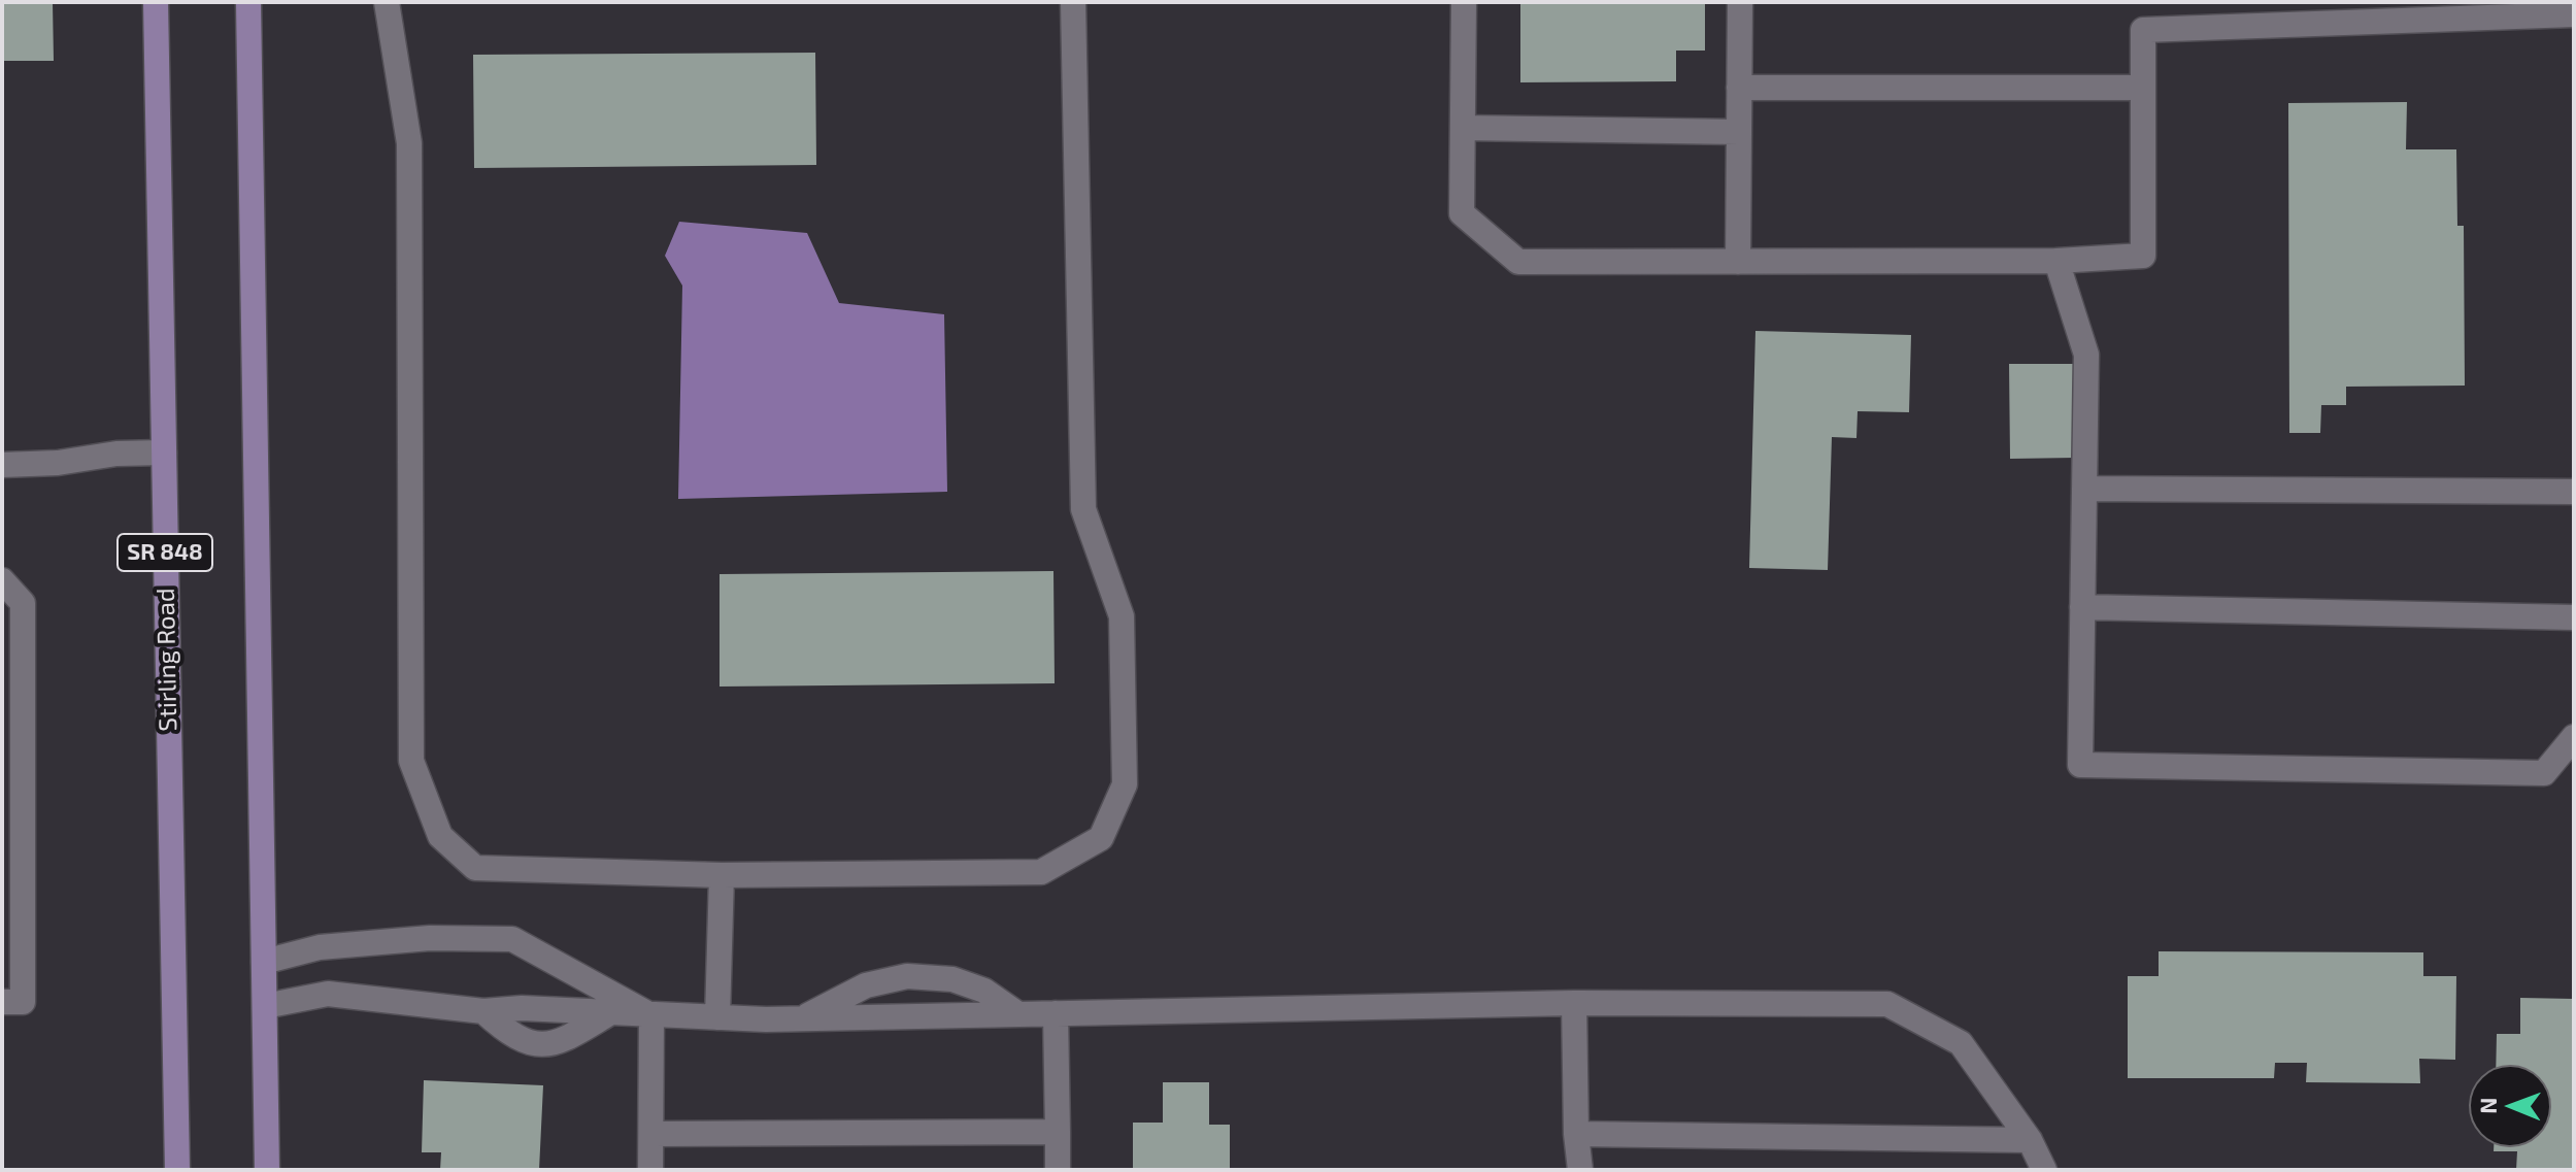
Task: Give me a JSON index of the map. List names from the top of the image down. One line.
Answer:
{"streets":{"main road":["SR 848","Stirling Road"]},"north":"left"}
